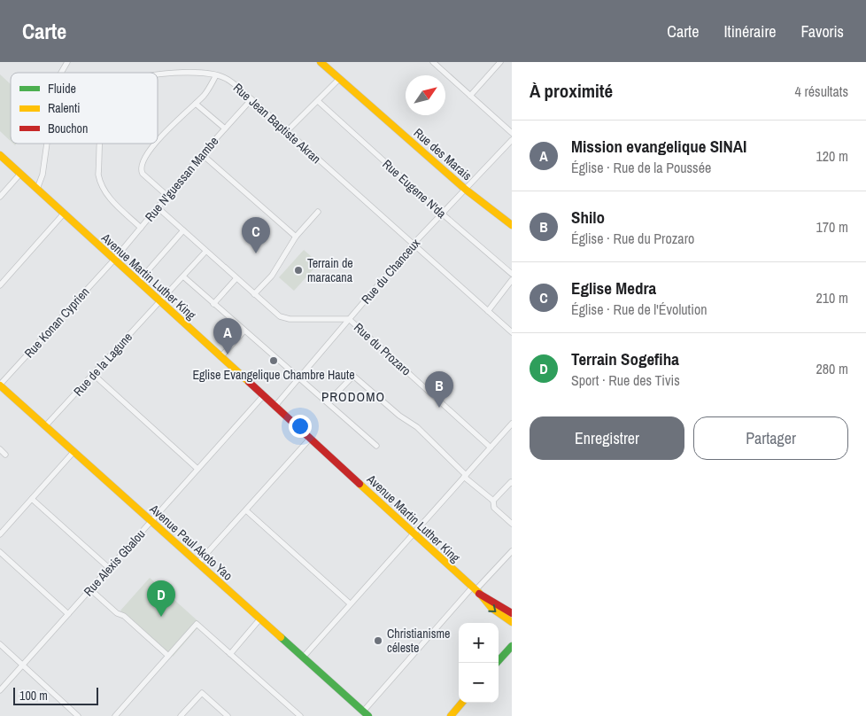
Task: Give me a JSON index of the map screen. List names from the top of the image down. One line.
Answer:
{"streets":{"street":["Rue Jean Baptiste Akran","Rue des Marais","Rue N'guessan Mambe","Rue Eugene N'da","Rue du Chanceux","Avenue Martin Luther King","Rue Konan Cyprien","Rue du Prozaro","Rue de la Lagune","Avenue Paul Akoto Yao","Rue Alexis Gbalou"]},"crossings":[["Rue Jean Baptiste Akran","Rue N'guessan Mambe"],["Rue Jean Baptiste Akran","Rue du Chanceux"],["Rue des Marais","Rue du Chanceux"],["Rue N'guessan Mambe","Avenue Martin Luther King"],["Rue N'guessan Mambe","Rue Konan Cyprien"],["Rue N'guessan Mambe","Rue du Prozaro"],["Rue Eugene N'da","Rue du Chanceux"],["Rue du Chanceux","Avenue Martin Luther King"],["Rue du Chanceux","Rue du Prozaro"],["Avenue Martin Luther King","Rue Konan Cyprien"],["Avenue Martin Luther King","Rue de la Lagune"],["Avenue Martin Luther King","Rue Alexis Gbalou"],["Rue Konan Cyprien","Avenue Paul Akoto Yao"],["Rue du Prozaro","Rue de la Lagune"],["Rue de la Lagune","Avenue Paul Akoto Yao"],["Avenue Paul Akoto Yao","Rue Alexis Gbalou"]],"districts":["PRODOMO"],"places":["Terrain de maracana","Eglise Evangelique Chambre Haute","Christianisme céleste"],"legend":["Fluide","Ralenti","Bouchon"],"scale_bar":"100 m","north":"top right","page":{"header":"Carte","nav":["Carte","Itinéraire","Favoris"],"heading":["À proximité","4 résultats"],"list":[{"mark":"A","name":"Mission evangelique SINAI","note":"Église · Rue de la Poussée","value":"120 m"},{"mark":"B","name":"Shilo","note":"Église · Rue du Prozaro","value":"170 m"},{"mark":"C","name":"Eglise Medra","note":"Église · Rue de l'Évolution","value":"210 m"},{"mark":"D","name":"Terrain Sogefiha","note":"Sport · Rue des Tivis","value":"280 m"}],"pins":["C","A","B","D"],"buttons":["Enregistrer","Partager"],"map_buttons":["+","−"],"scale":"100 m"}}
